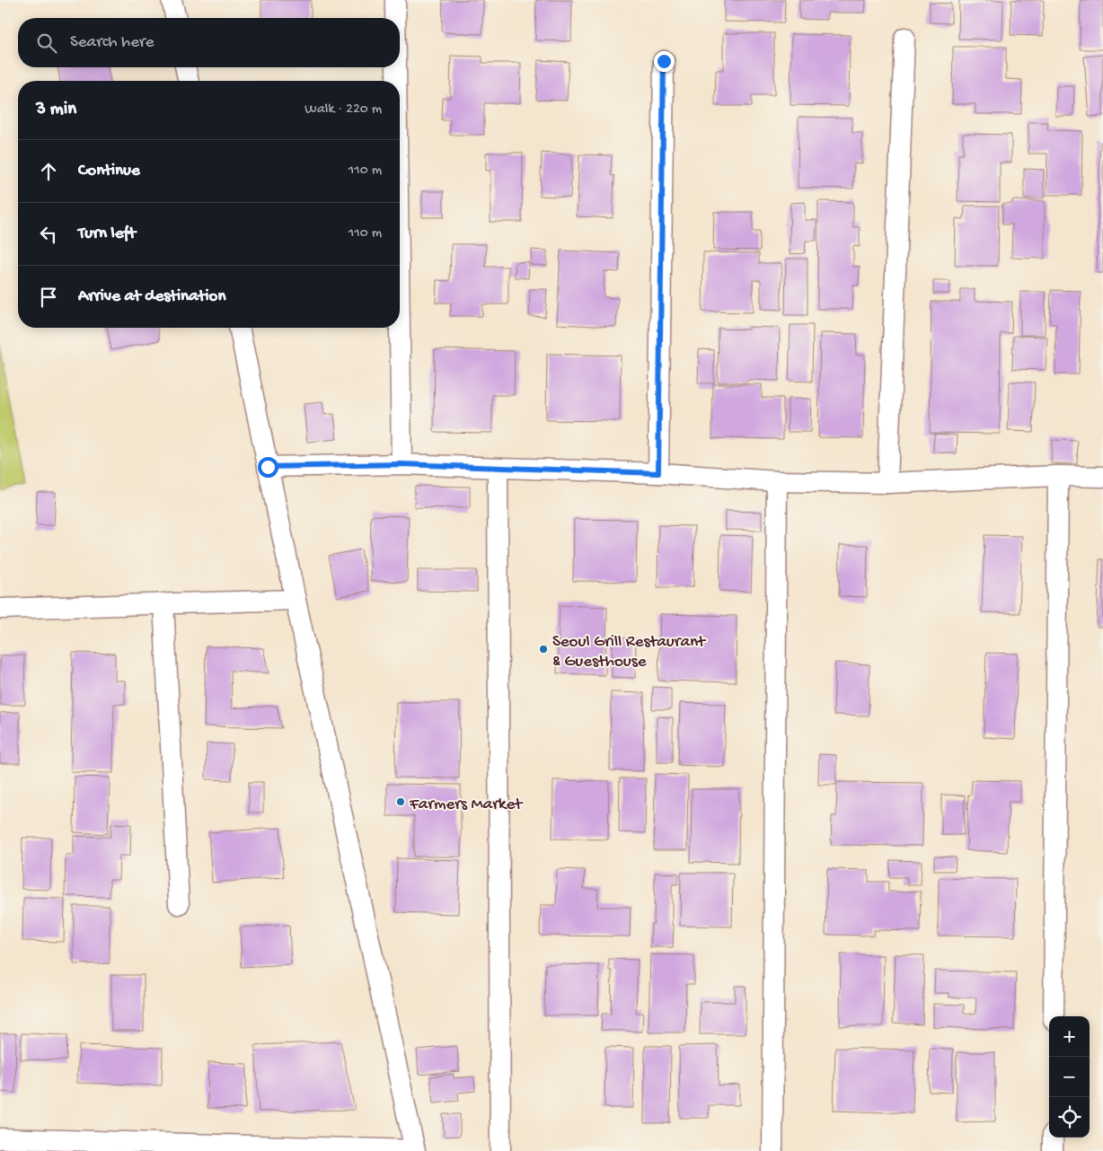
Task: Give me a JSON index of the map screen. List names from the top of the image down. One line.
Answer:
{"places":["Seoul Grill Restaurant & Guesthouse","Farmers Market"],"page":{"search":"Search here","heading":["3 min","Walk · 220 m"],"list":[["Continue","110 m"],["Turn left","110 m"],"Arrive at destination"],"map_buttons":["+","−"]}}
